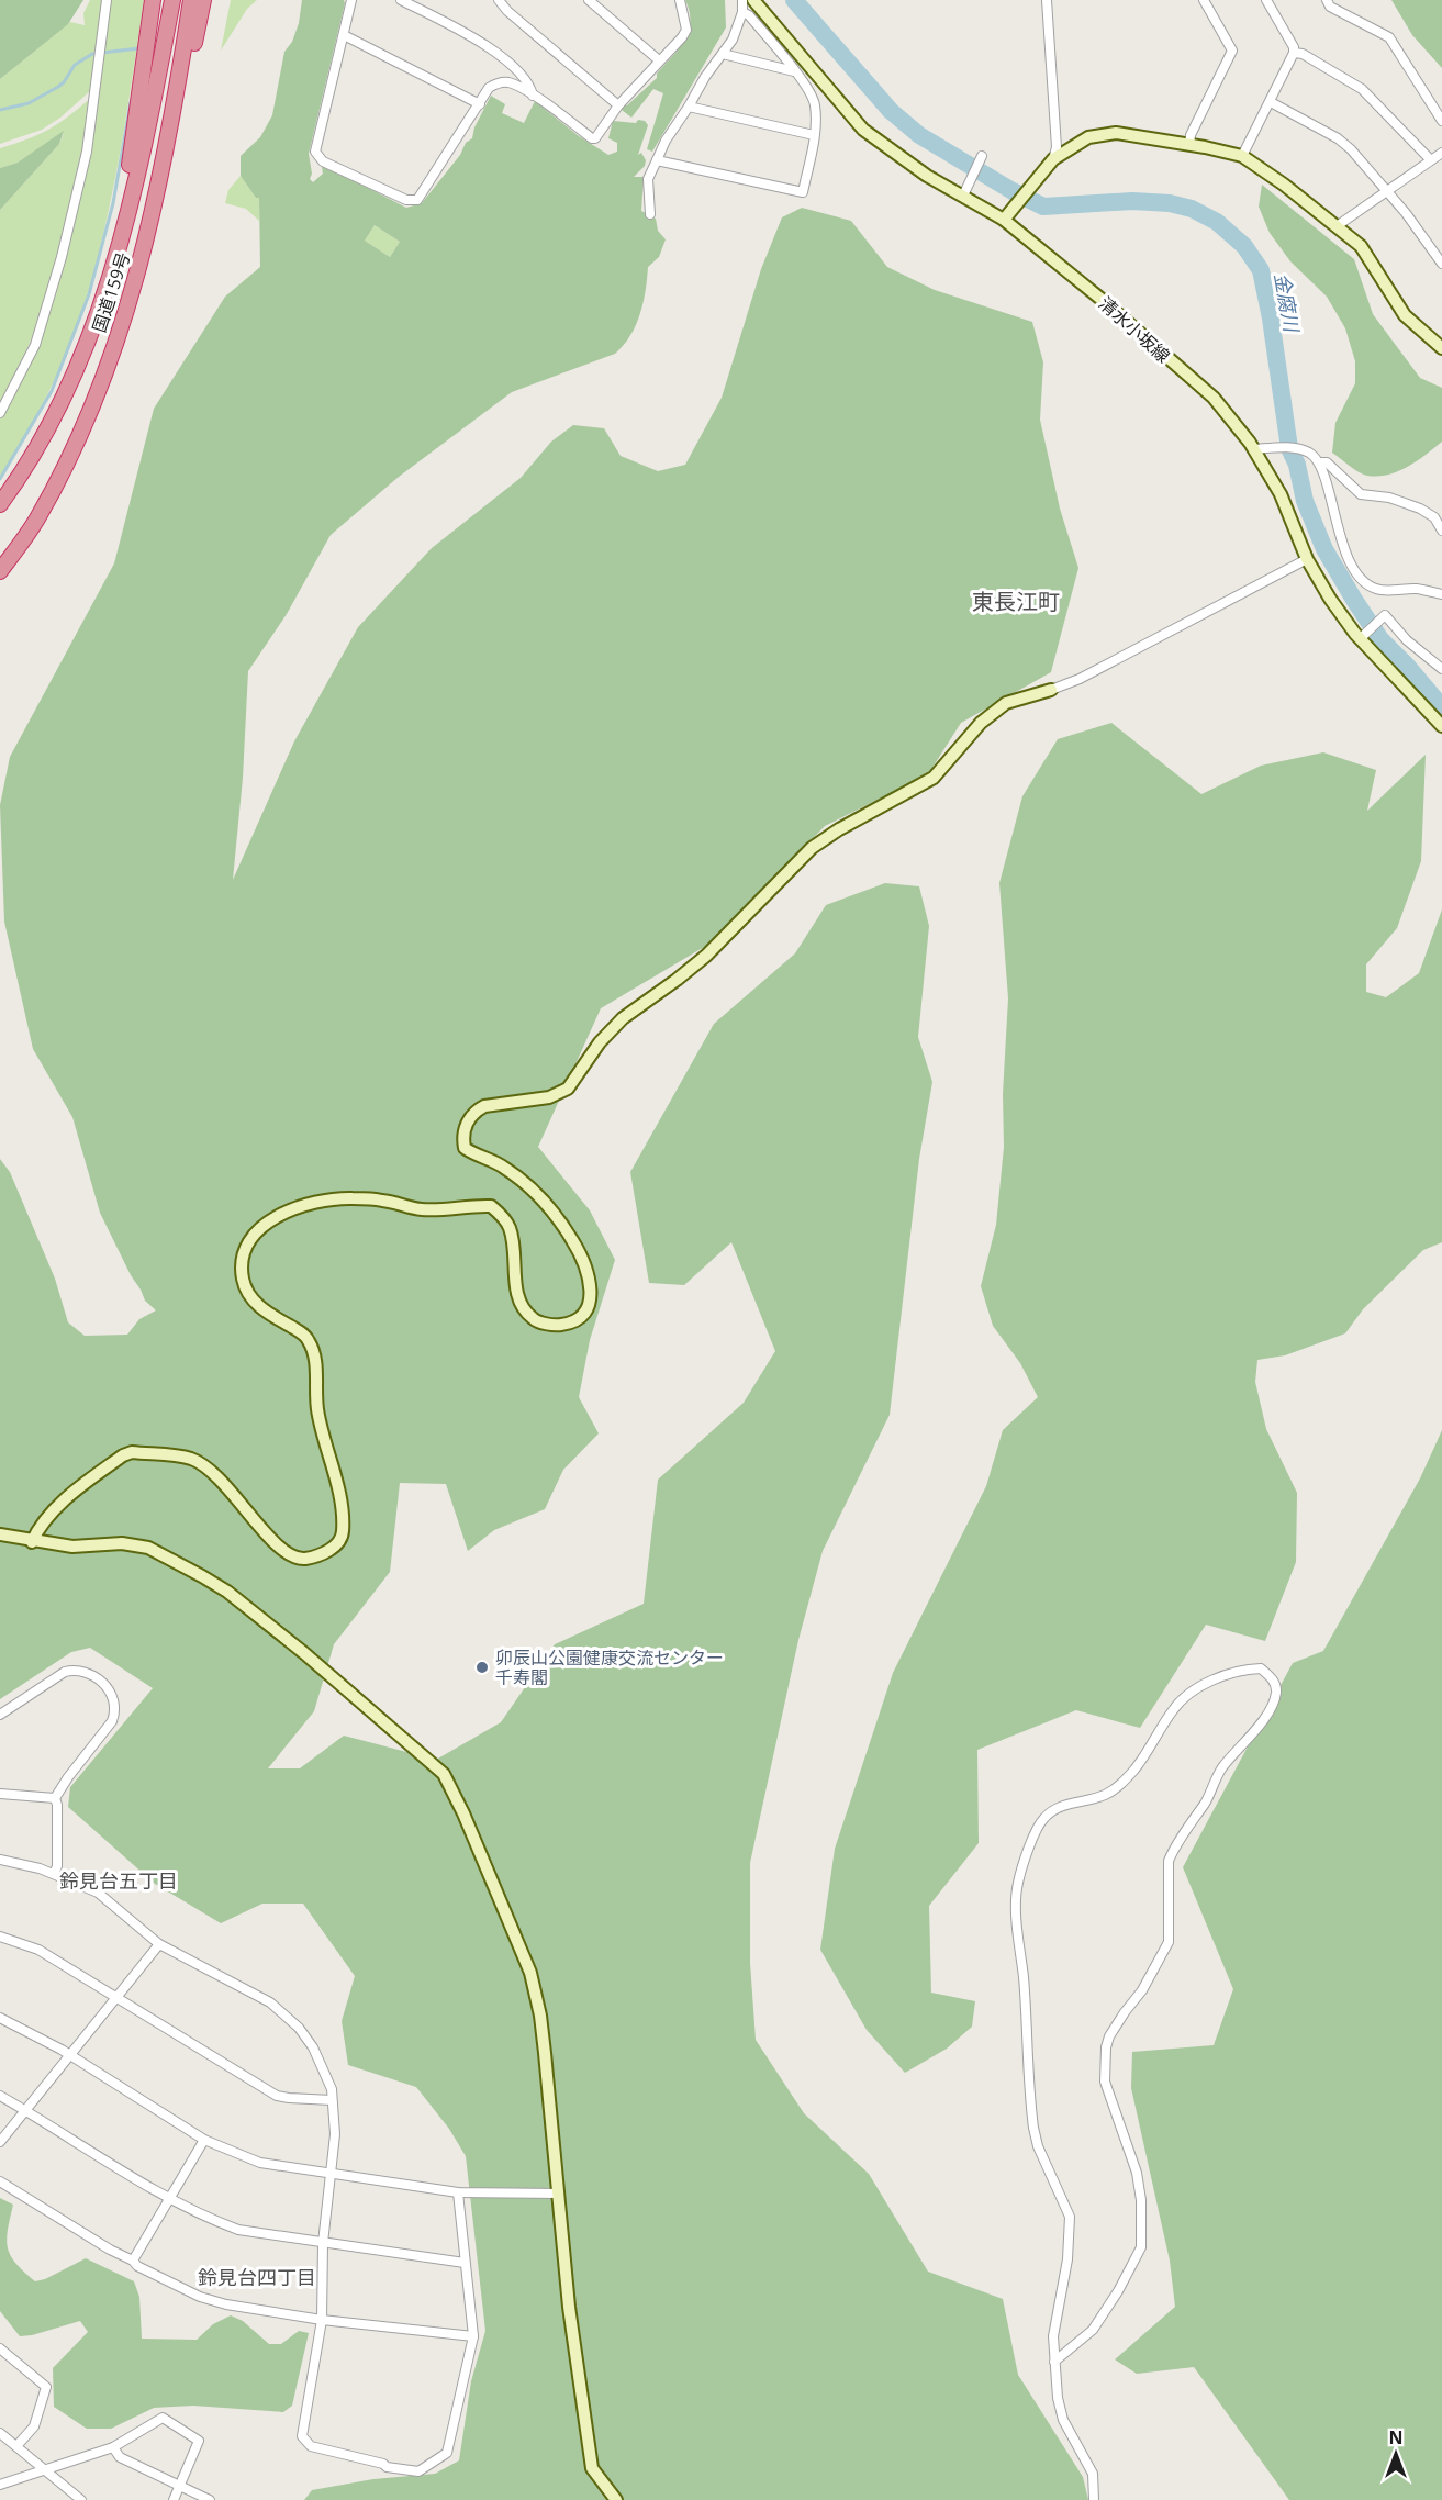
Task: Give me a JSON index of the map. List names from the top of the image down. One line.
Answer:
{"streets":{"highway":["国道159号"],"street":["清水小坂線"]},"districts":["東長江町","鈴見台五丁目","鈴見台四丁目"],"water":["金腐川"],"places":["卯辰山公園健康交流センター 千寿閣"],"north":"top"}
